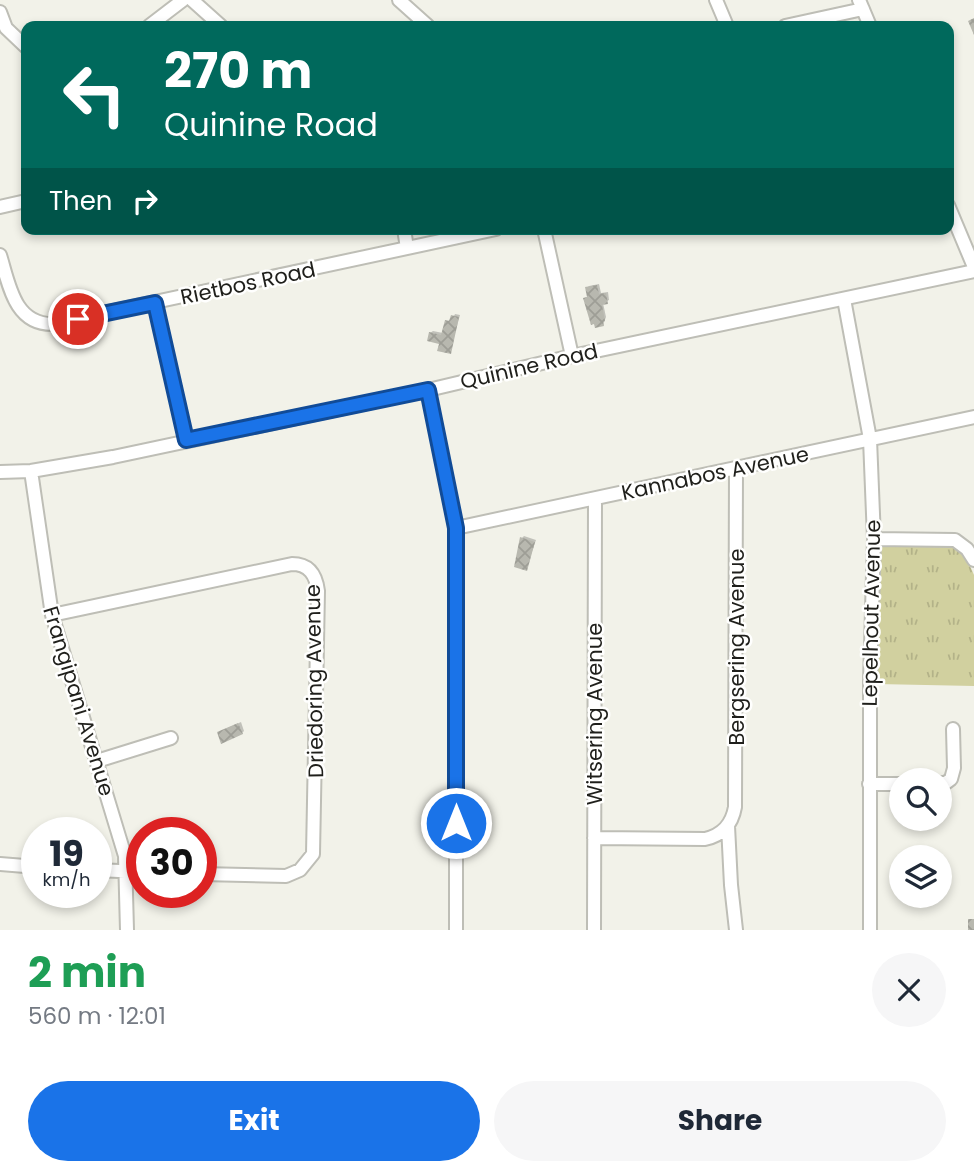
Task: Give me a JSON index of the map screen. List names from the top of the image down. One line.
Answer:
{"streets":{"street":["Rietbos Road","Quinine Road","Kannabos Avenue","Lepelhout Avenue","Bergsering Avenue","Driedoring Avenue","Frangipani Avenue","Witsering Avenue"]},"crossings":[["Quinine Road","Lepelhout Avenue"],["Quinine Road","Frangipani Avenue"],["Kannabos Avenue","Lepelhout Avenue"],["Kannabos Avenue","Bergsering Avenue"],["Kannabos Avenue","Witsering Avenue"],["Driedoring Avenue","Frangipani Avenue"]],"page":{"turn":["270 m","Quinine Road"],"then":"Then","speed":"19 km/h","limit":"30","heading":["2 min","560 m · 12:01"],"buttons":["Exit","Share"]}}
